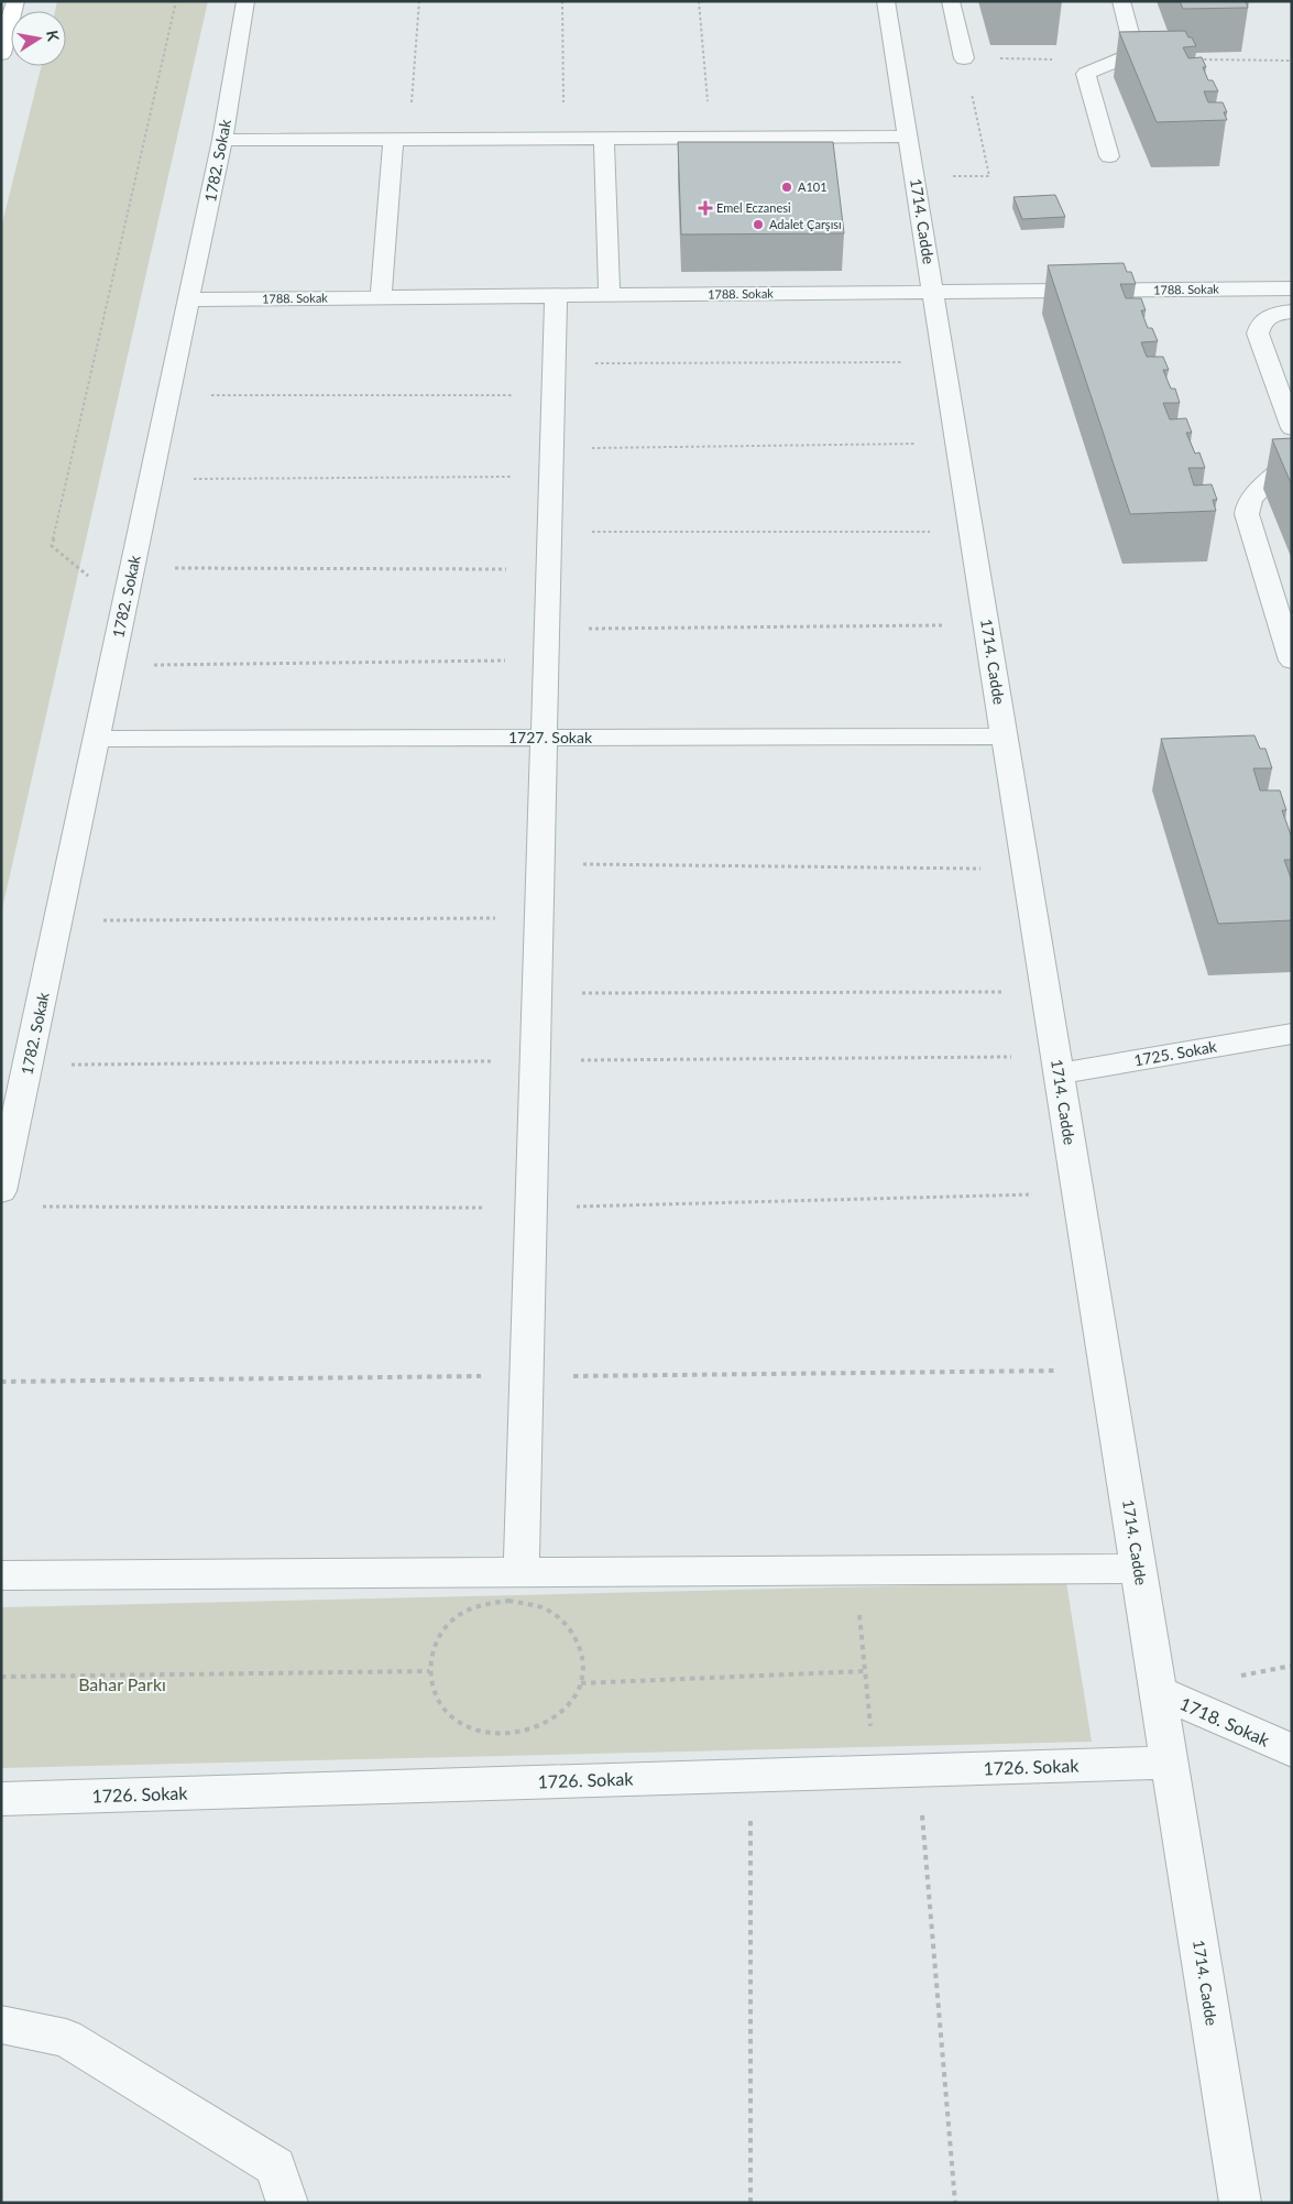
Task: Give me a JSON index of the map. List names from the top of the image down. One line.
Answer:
{"streets":{"street":["1782. Sokak","1714. Cadde","1788. Sokak","1727. Sokak","1725. Sokak","1718. Sokak","1726. Sokak"]},"crossings":[["1782. Sokak","1788. Sokak"],["1782. Sokak","1727. Sokak"],["1714. Cadde","1788. Sokak"],["1714. Cadde","1727. Sokak"],["1714. Cadde","1725. Sokak"],["1714. Cadde","1718. Sokak"],["1714. Cadde","1726. Sokak"]],"parks":["Bahar Parkı"],"places":{"other":["A101","Adalet Çarşısı"],"health":["Emel Eczanesi"]},"north":"right"}
